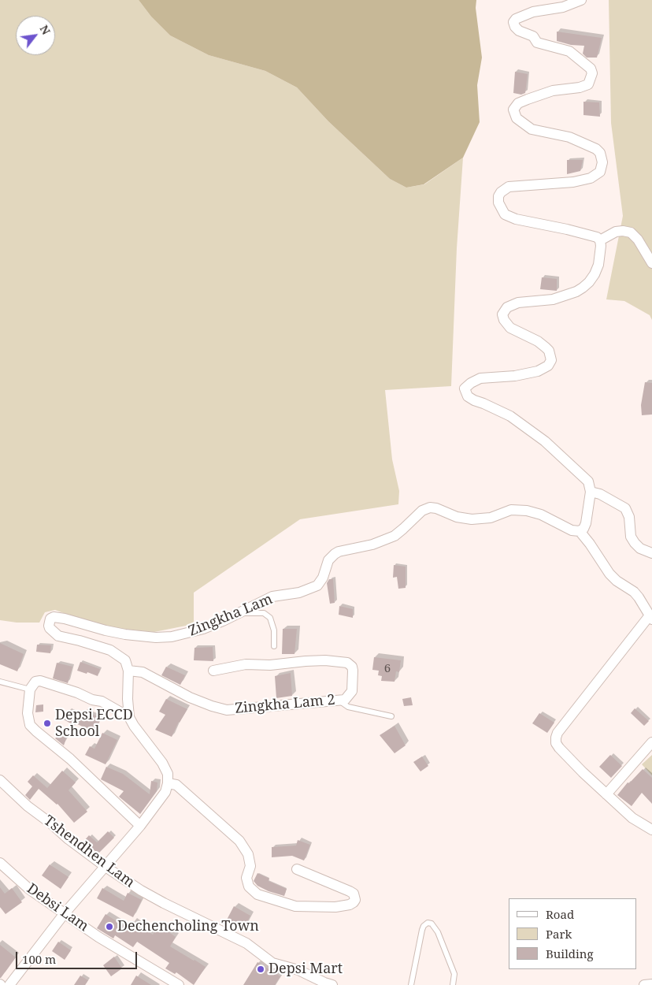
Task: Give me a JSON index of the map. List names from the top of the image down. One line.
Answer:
{"streets":{"street":["Zingkha Lam","Zingkha Lam 2","Tshendhen Lam","Debsi Lam"]},"crossings":[["Zingkha Lam","Zingkha Lam 2"]],"places":["Depsi ECCD School","Dechencholing Town","Depsi Mart"],"house_numbers":["6"],"legend":["Road","Park","Building"],"scale_bar":"100 m","north":"top right"}
